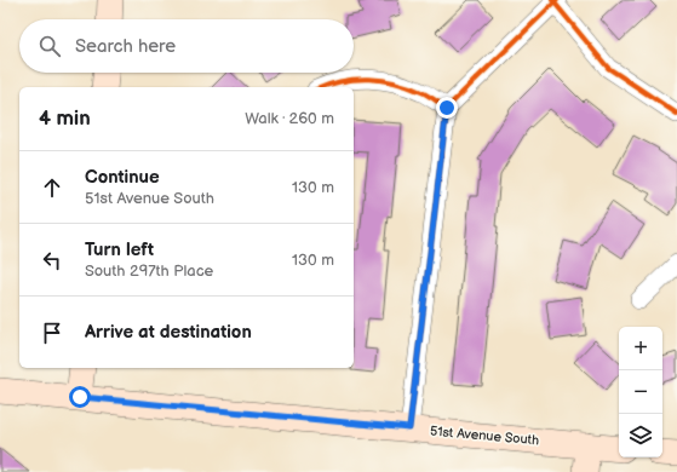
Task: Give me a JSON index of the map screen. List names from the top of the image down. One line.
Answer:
{"streets":{"main road":["51st Avenue South"]},"page":{"search":"Search here","heading":["4 min","Walk · 260 m"],"list":[["Continue","51st Avenue South","130 m"],["Turn left","South 297th Place","130 m"],"Arrive at destination"],"map_buttons":["+","−"]}}
